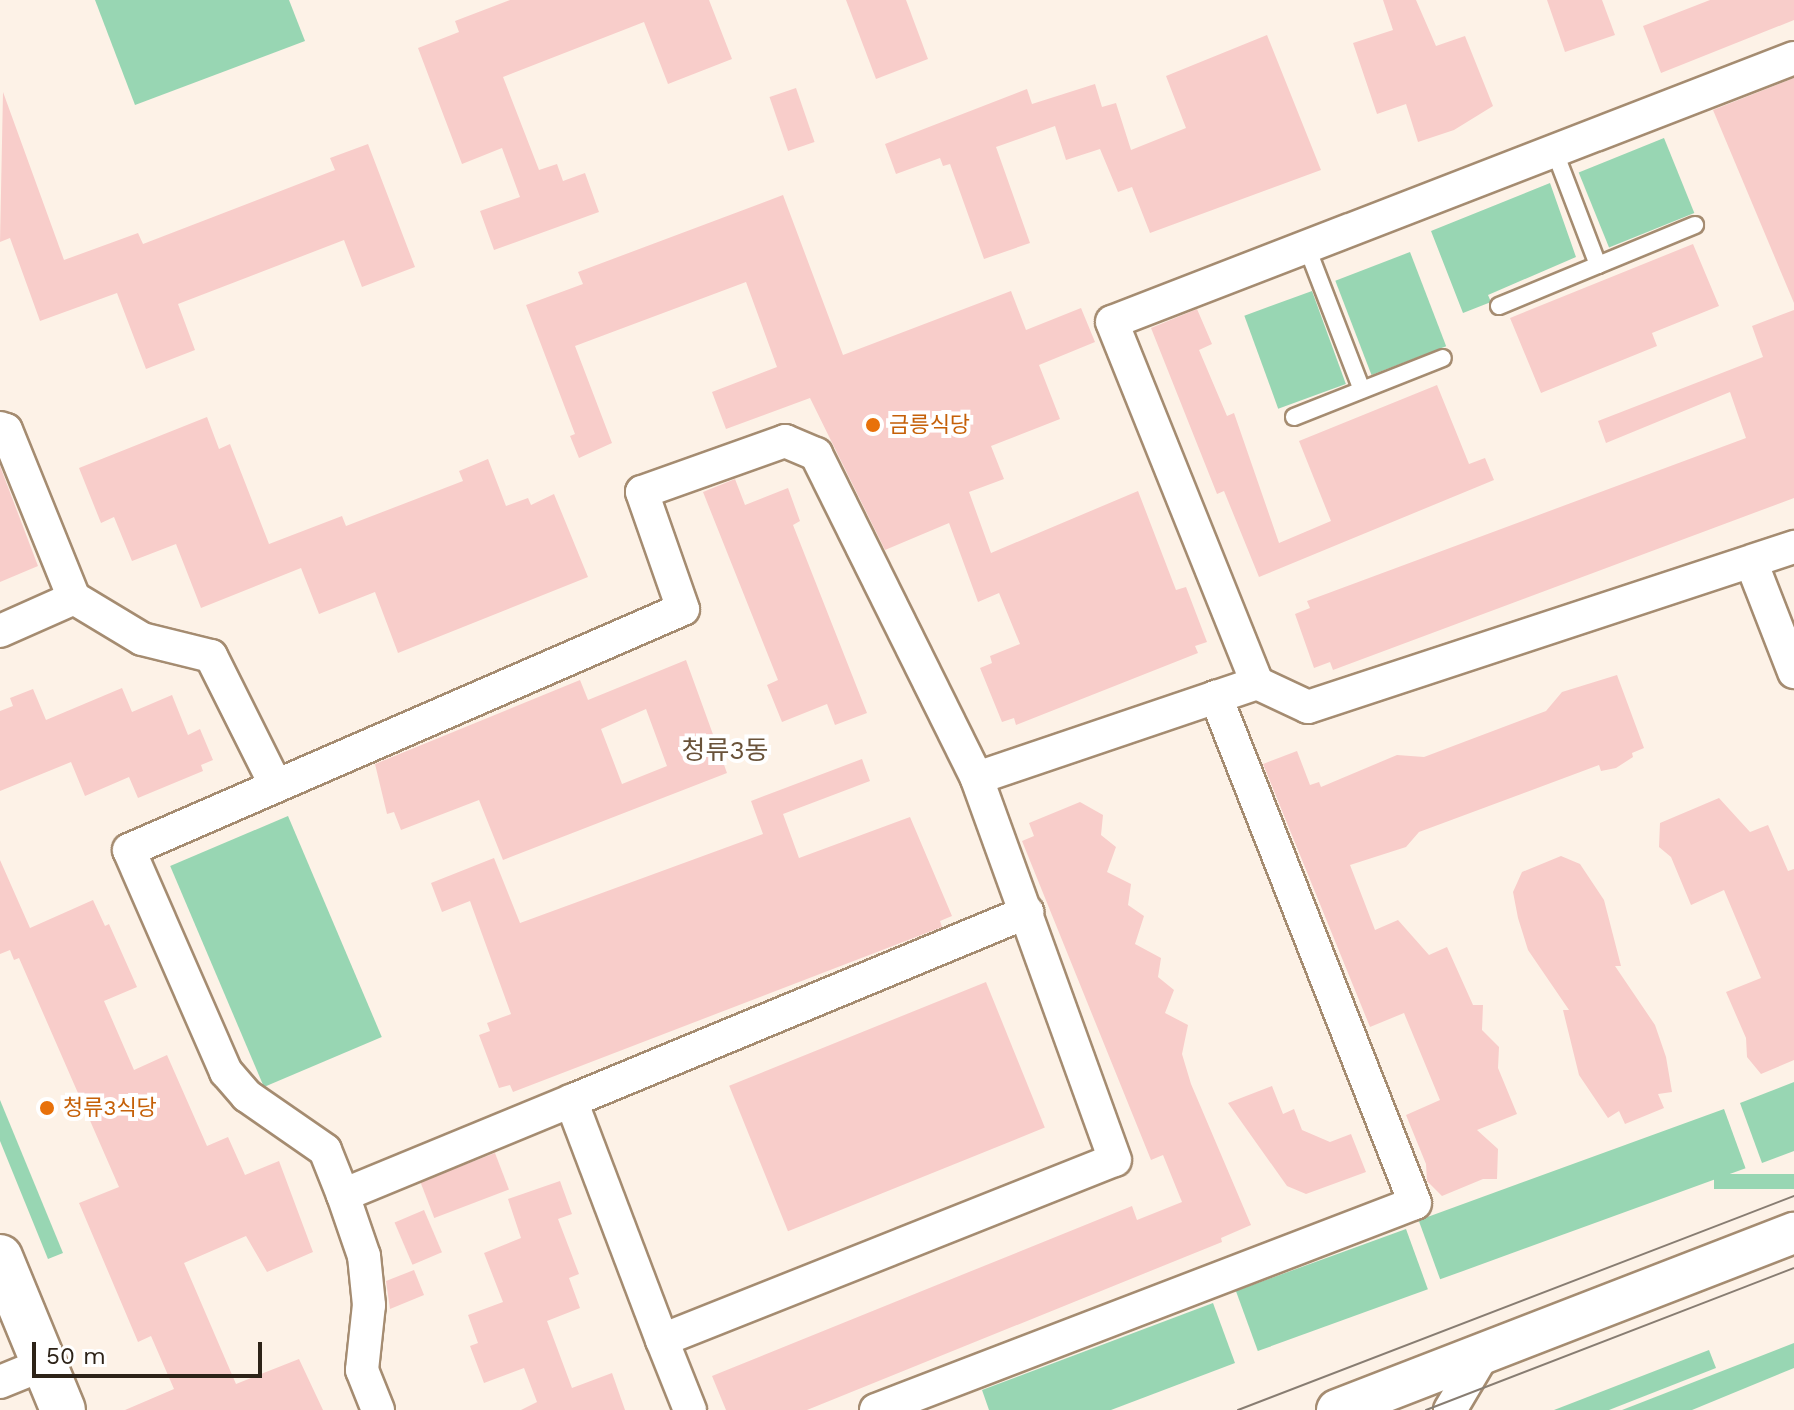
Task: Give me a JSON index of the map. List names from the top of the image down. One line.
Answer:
{"districts":["청류3동"],"places":["금릉식당","청류3식당"],"scale_bar":"50 m"}
